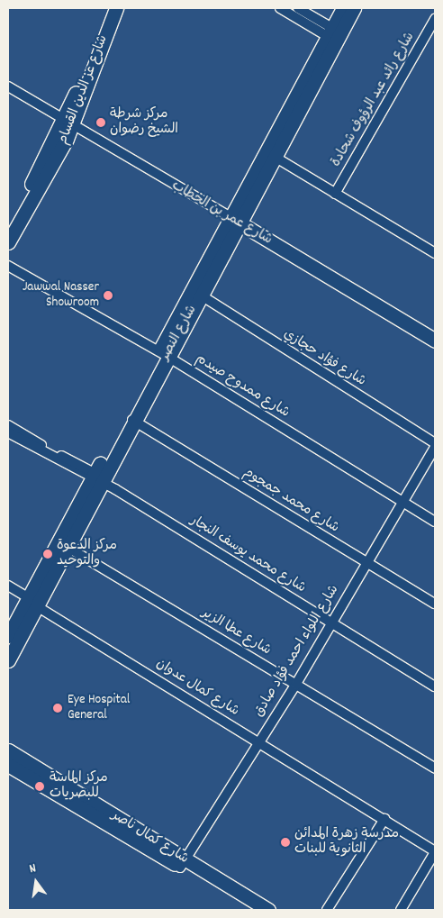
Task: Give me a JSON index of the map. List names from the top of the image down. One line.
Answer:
{"streets":{"main road":["شارع عز الدين القسام","شارع عمر بن الخطاب","شارع النصر","شارع كمال ناصر"],"street":["شارع رائد عبد الرؤوف شحادة","شارع فؤاد حجازي","شارع ممدوح صيدم","شارع محمد جمجوم","شارع محمد يوسف النجار","شارع عطا الزير","شارع اللواء احمد فؤاد صادق","شارع كمال عدوان"]},"crossings":[["شارع عز الدين القسام","شارع عمر بن الخطاب"],["شارع عمر بن الخطاب","شارع النصر"],["شارع النصر","شارع فؤاد حجازي"],["شارع النصر","شارع ممدوح صيدم"],["شارع النصر","شارع محمد جمجوم"],["شارع النصر","شارع محمد يوسف النجار"],["شارع النصر","شارع عطا الزير"],["شارع النصر","شارع كمال عدوان"],["شارع ممدوح صيدم","شارع اللواء احمد فؤاد صادق"],["شارع محمد جمجوم","شارع اللواء احمد فؤاد صادق"],["شارع محمد يوسف النجار","شارع اللواء احمد فؤاد صادق"],["شارع عطا الزير","شارع اللواء احمد فؤاد صادق"],["شارع اللواء احمد فؤاد صادق","شارع كمال عدوان"],["شارع اللواء احمد فؤاد صادق","شارع كمال ناصر"]],"places":["مركز شرطة الشيخ رضوان","Jawwal Nasser Showroom","مركز الدعوة والتوحيد","Eye Hospital General","مركز الماسة للبصريات","مدرسة زهرة المدائن الثانوية للبنات"],"north":"top"}
